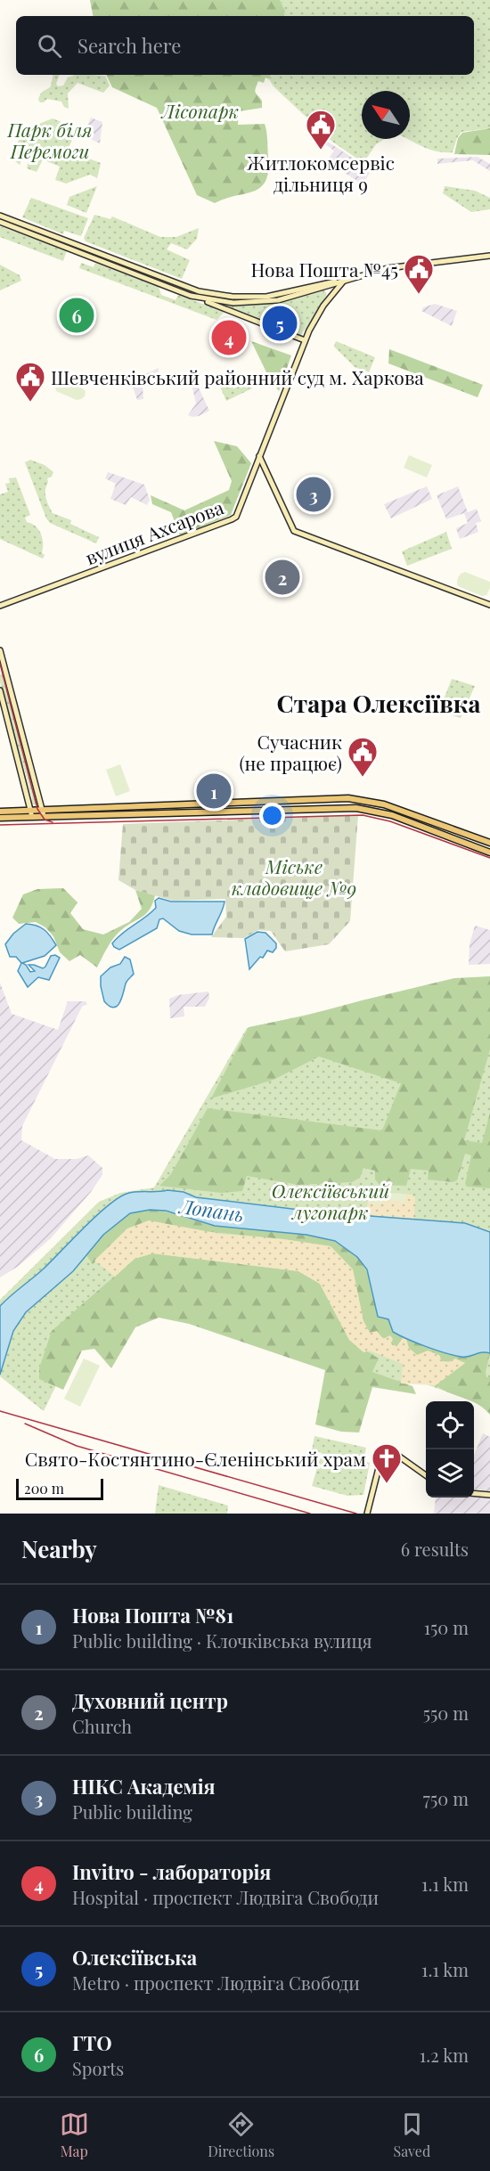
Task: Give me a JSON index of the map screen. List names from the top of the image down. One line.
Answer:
{"streets":{"main road":["вулиця Ахсарова"]},"districts":["Стара Олексіївка"],"water":["Лопань"],"parks":["Лісопарк","Парк біля Перемоги","Міське кладовище №9","Олексіївський лугопарк"],"places":{"public building":["Житлокомсервіс дільниця 9","Нова Пошта №45","Шевченківський районний суд м. Харкова","Сучасник (не працює)"],"church":["Свято-Костянтино-Єленінський храм"]},"scale_bar":"200 m","north":"top left","page":{"search":"Search here","pins":["6","5","4","3","2","1"],"scale":"200 m","heading":["Nearby","6 results"],"list":[{"mark":"1","name":"Нова Пошта №81","note":"Public building · Клочківська вулиця","value":"150 m"},{"mark":"2","name":"Духовний центр","note":"Church","value":"550 m"},{"mark":"3","name":"НІКС Академія","note":"Public building","value":"750 m"},{"mark":"4","name":"Invitro - лабораторія","note":"Hospital · проспект Людвіга Свободи","value":"1.1 km"},{"mark":"5","name":"Олексіївська","note":"Metro · проспект Людвіга Свободи","value":"1.1 km"},{"mark":"6","name":"ГТО","note":"Sports","value":"1.2 km"}],"nav":["Map","Directions","Saved"]}}
